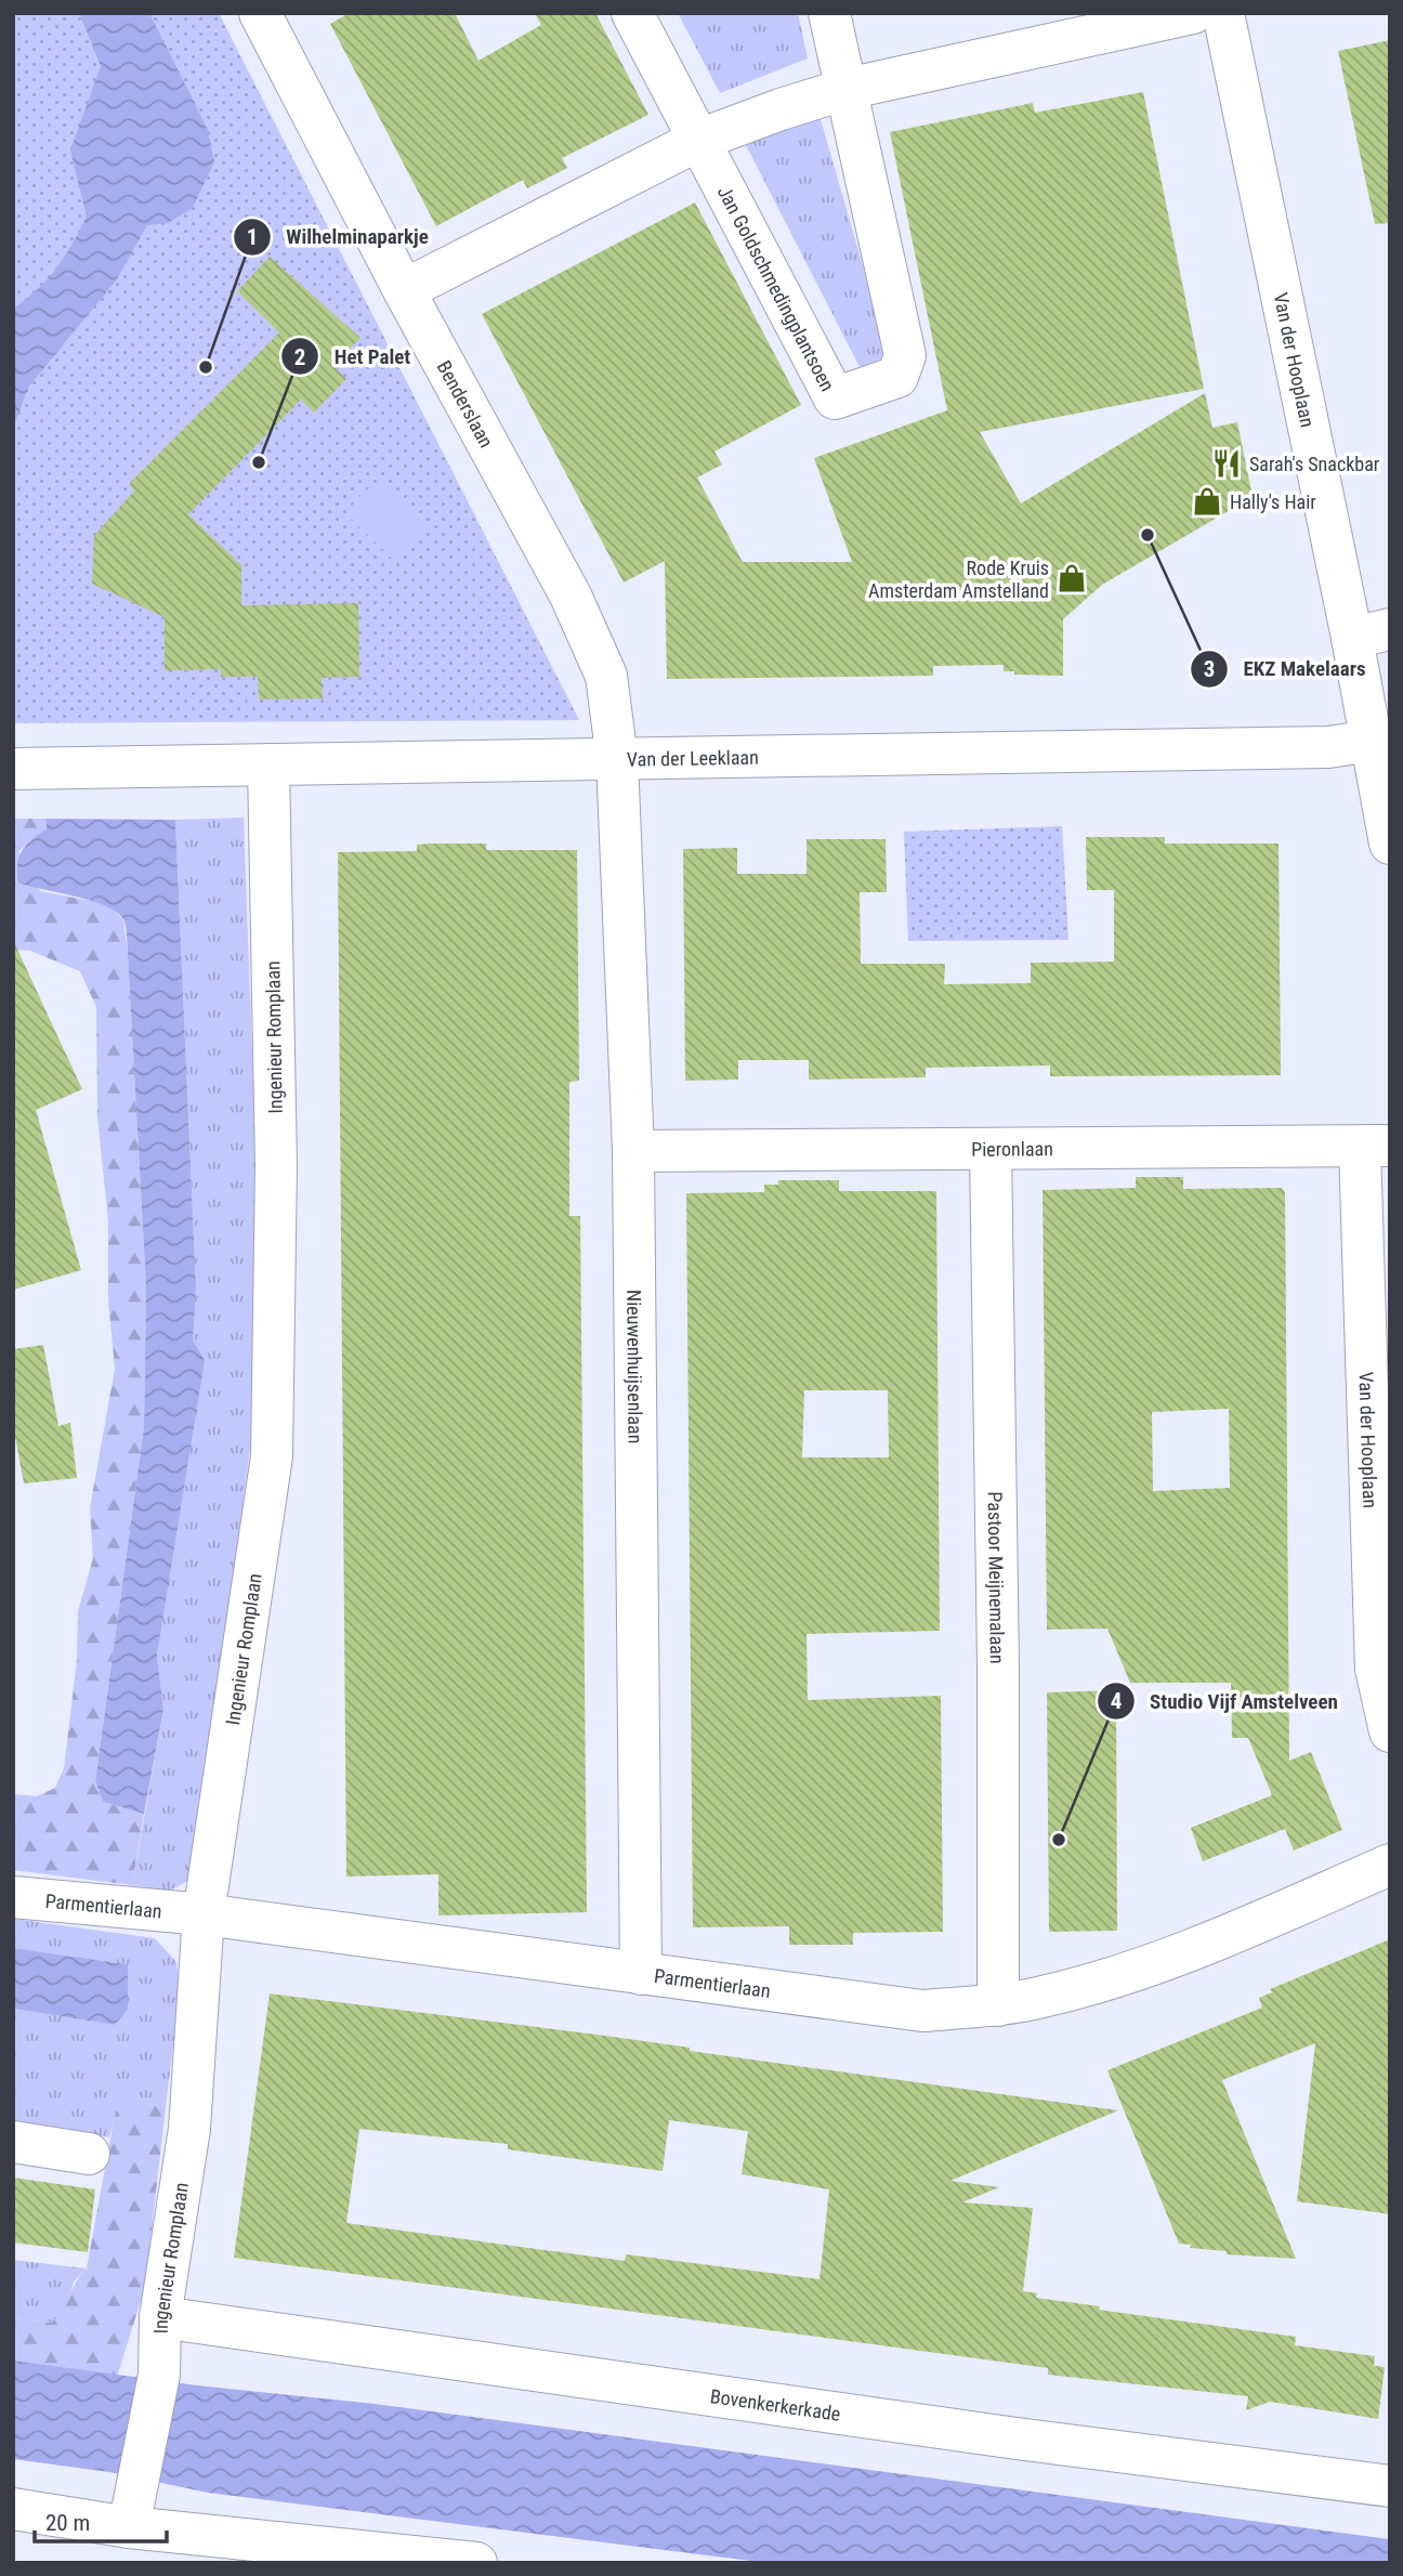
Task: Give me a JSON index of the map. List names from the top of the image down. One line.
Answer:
{"streets":{"street":["Jan Goldschmedingplantsoen","Van der Hooplaan","Benderslaan","Van der Leeklaan","Ingenieur Romplaan","Pieronlaan","Nieuwenhuijsenlaan","Pastoor Meijnemalaan","Parmentierlaan","Bovenkerkerkade"]},"crossings":[["Van der Hooplaan","Van der Leeklaan"],["Van der Hooplaan","Pieronlaan"],["Benderslaan","Van der Leeklaan"],["Benderslaan","Nieuwenhuijsenlaan"],["Van der Leeklaan","Ingenieur Romplaan"],["Van der Leeklaan","Nieuwenhuijsenlaan"],["Ingenieur Romplaan","Parmentierlaan"],["Ingenieur Romplaan","Bovenkerkerkade"],["Pieronlaan","Nieuwenhuijsenlaan"],["Pieronlaan","Pastoor Meijnemalaan"],["Nieuwenhuijsenlaan","Parmentierlaan"],["Pastoor Meijnemalaan","Parmentierlaan"]],"places":{"other":["Wilhelminaparkje","Het Palet","EKZ Makelaars","Studio Vijf Amstelveen"],"restaurant":["Sarah's Snackbar"],"shop":["Hally's Hair","Rode Kruis Amsterdam Amstelland"]},"scale_bar":"20 m"}
